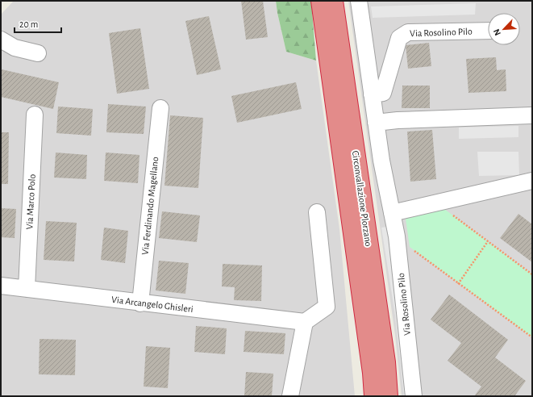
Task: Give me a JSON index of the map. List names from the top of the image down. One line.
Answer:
{"streets":{"highway":["Circonvallazione Plorzano"],"street":["Via Rosolino Pilo","Via Marco Polo","Via Ferdinando Magellano","Via Arcangelo Ghisleri"]},"crossings":[["Via Marco Polo","Via Arcangelo Ghisleri"],["Via Ferdinando Magellano","Via Arcangelo Ghisleri"]],"scale_bar":"20 m","north":"bottom left"}
